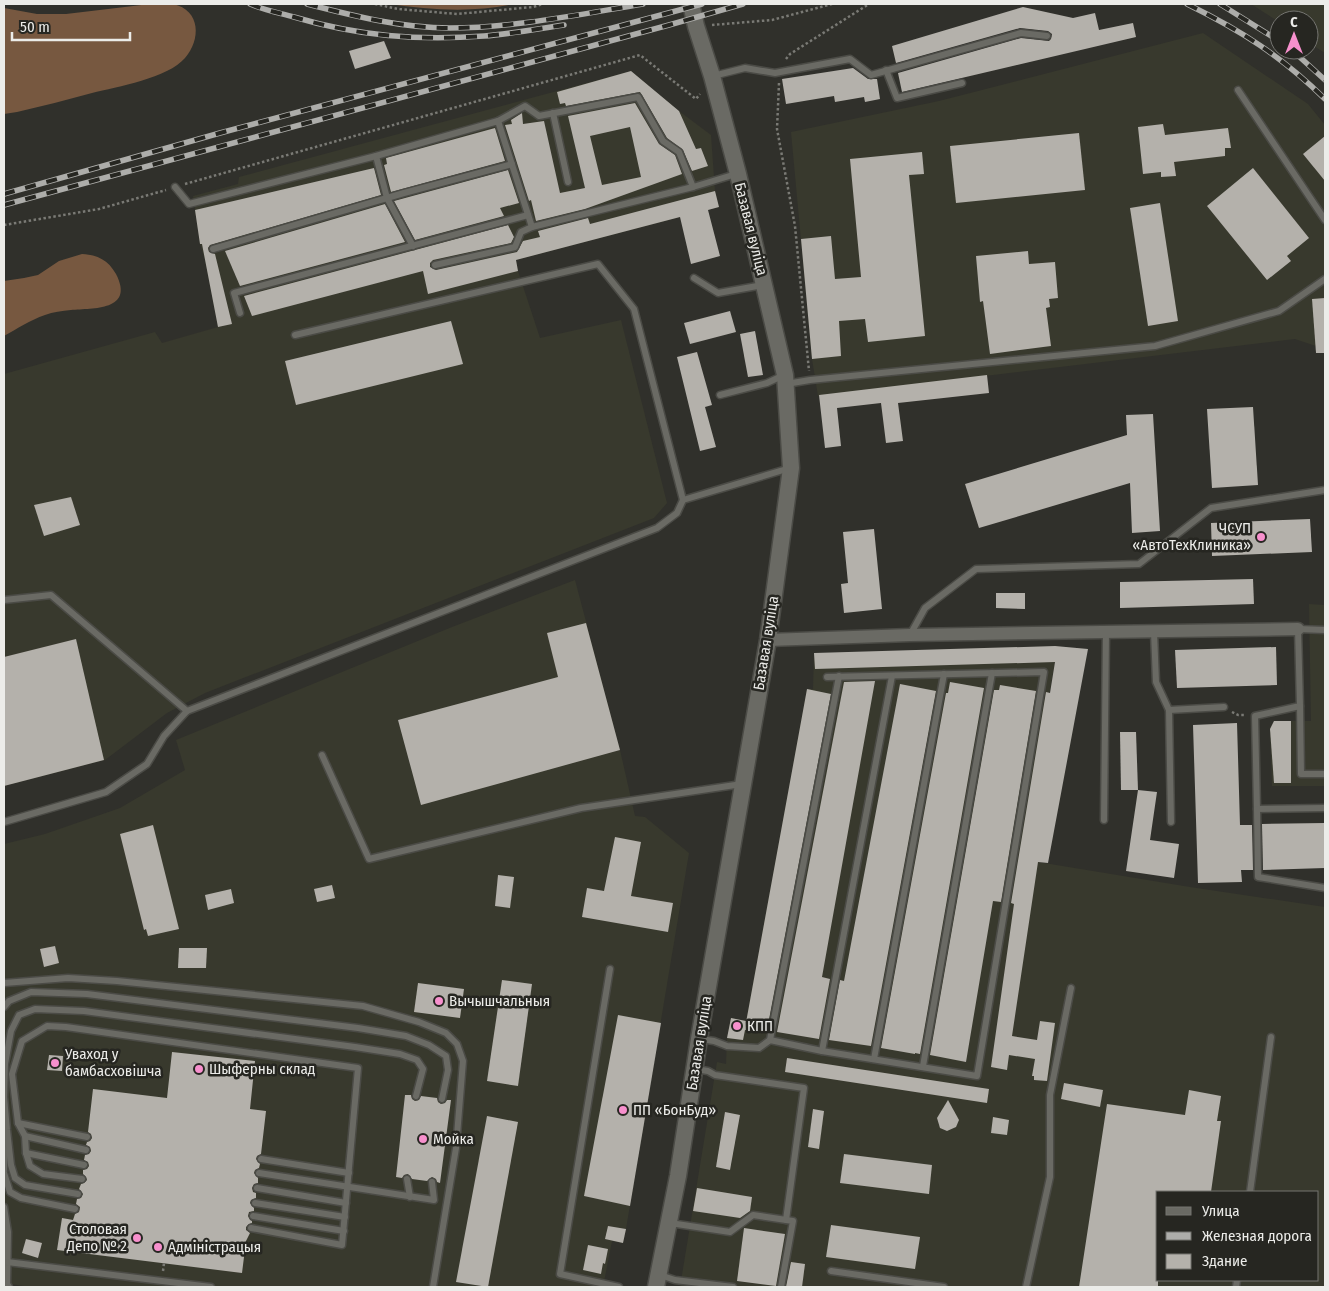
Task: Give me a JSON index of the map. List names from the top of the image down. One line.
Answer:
{"streets":{"street":["Базавая вуліца"]},"places":["ЧСУП «АвтоТехКлиника»","Вычышчальныя","КПП","Уваход у бамбасховішча","Шыферны склад","ПП «БонБуд»","Мойка","Столовая Депо № 2","Адміністрацыя"],"legend":["Улица","Железная дорога","Здание"],"scale_bar":"50 m","north":"top"}
